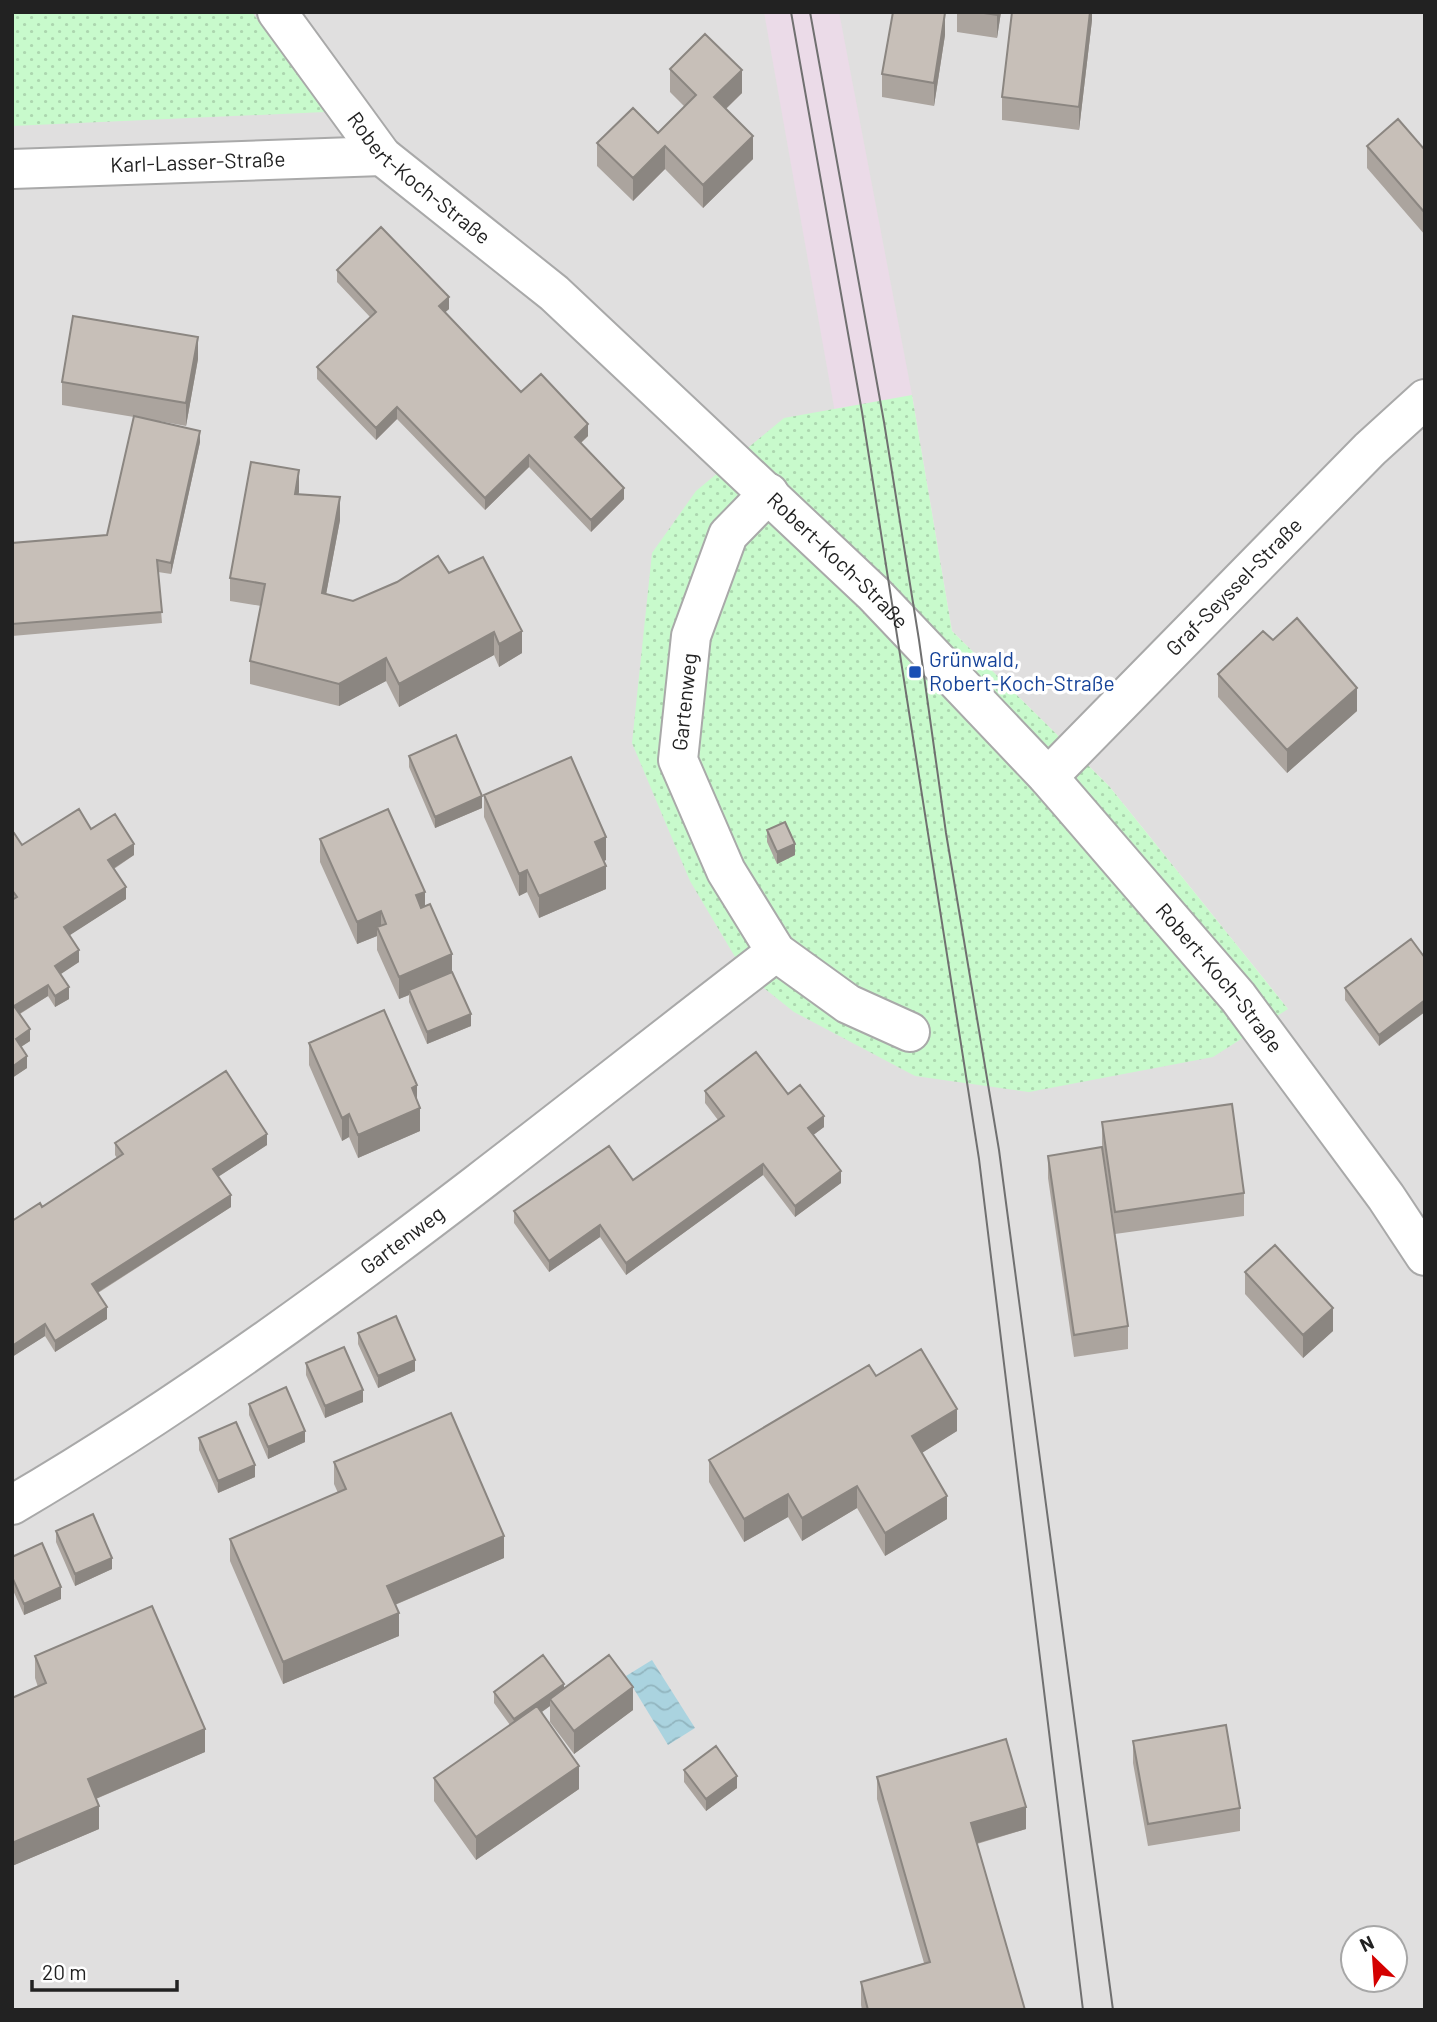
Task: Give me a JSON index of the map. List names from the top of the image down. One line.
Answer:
{"streets":{"street":["Karl-Lasser-Straße","Robert-Koch-Straße","Graf-Seyssel-Straße","Gartenweg"]},"crossings":[["Karl-Lasser-Straße","Robert-Koch-Straße"],["Robert-Koch-Straße","Graf-Seyssel-Straße"],["Robert-Koch-Straße","Gartenweg"]],"places":{"transit":["Grünwald, Robert-Koch-Straße"]},"scale_bar":"20 m","north":"top left"}
